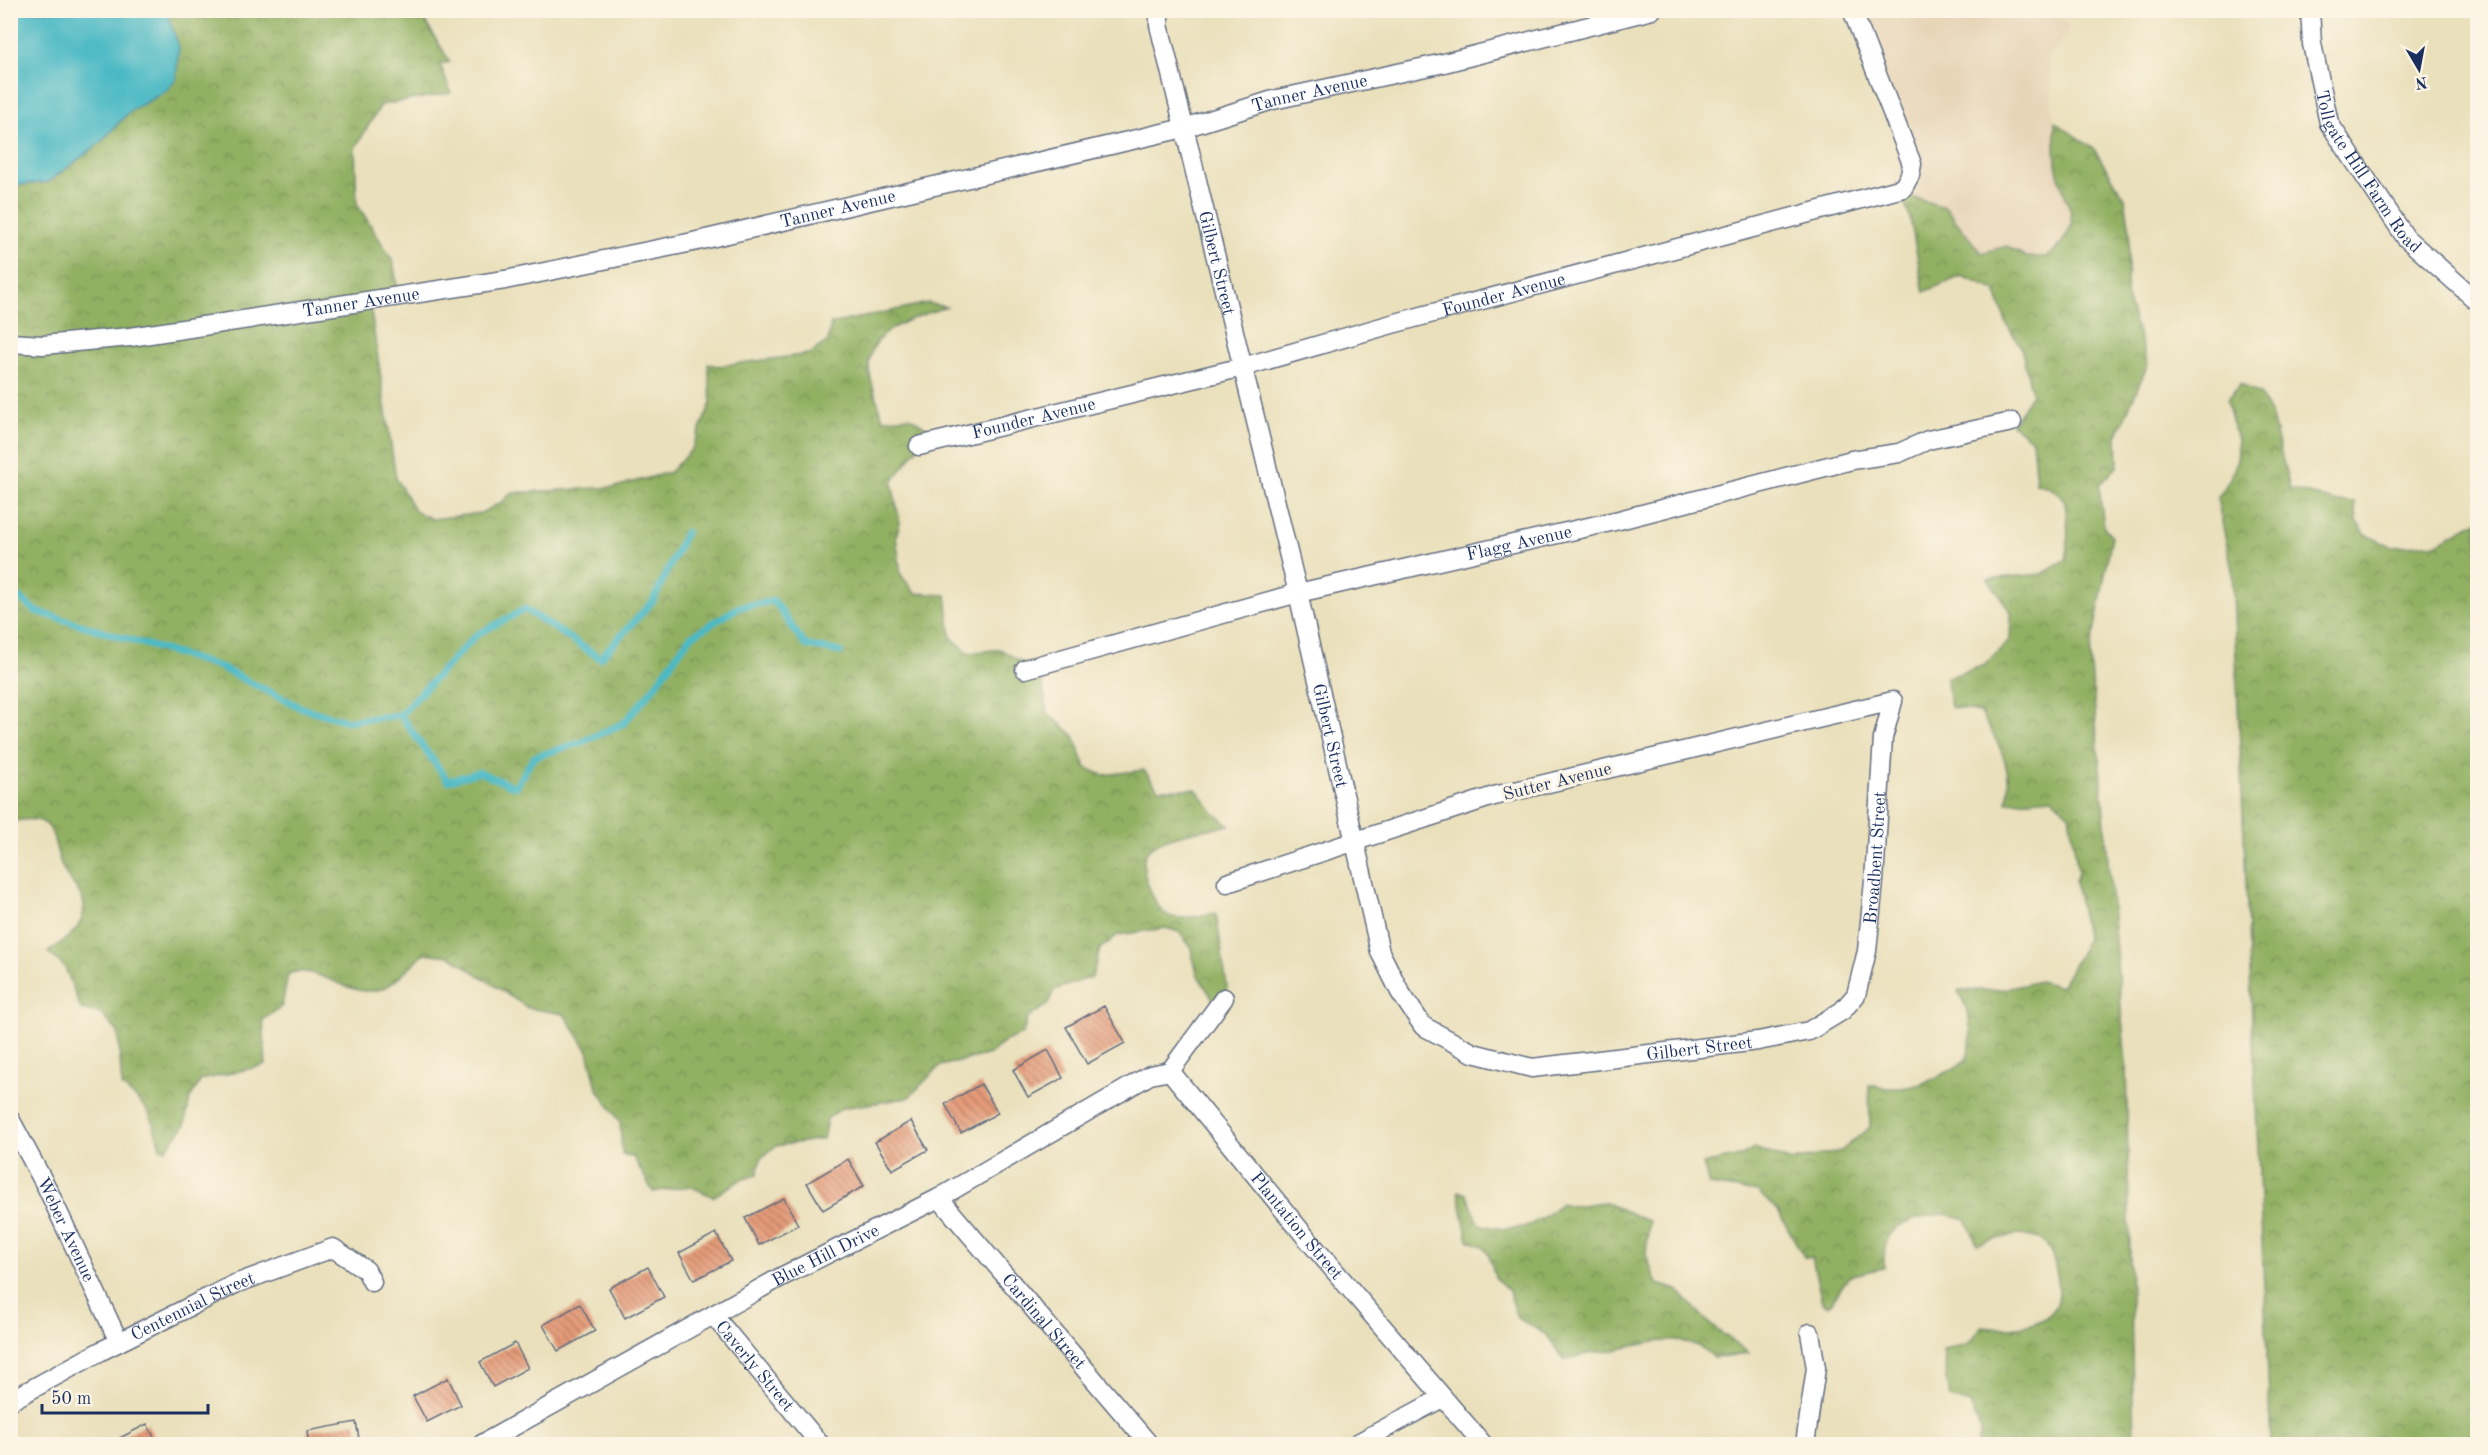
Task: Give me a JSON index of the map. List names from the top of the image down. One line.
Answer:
{"streets":{"street":["Tanner Avenue","Tollgate Hill Farm Road","Gilbert Street","Founder Avenue","Flagg Avenue","Sutter Avenue","Broadbent Street","Plantation Street","Weber Avenue","Blue Hill Drive","Centennial Street","Cardinal Street","Caverly Street"]},"crossings":[["Tanner Avenue","Gilbert Street"],["Gilbert Street","Founder Avenue"],["Gilbert Street","Flagg Avenue"],["Gilbert Street","Sutter Avenue"],["Gilbert Street","Broadbent Street"],["Sutter Avenue","Broadbent Street"],["Plantation Street","Blue Hill Drive"],["Weber Avenue","Centennial Street"],["Blue Hill Drive","Cardinal Street"],["Blue Hill Drive","Caverly Street"]],"scale_bar":"50 m","north":"bottom"}
